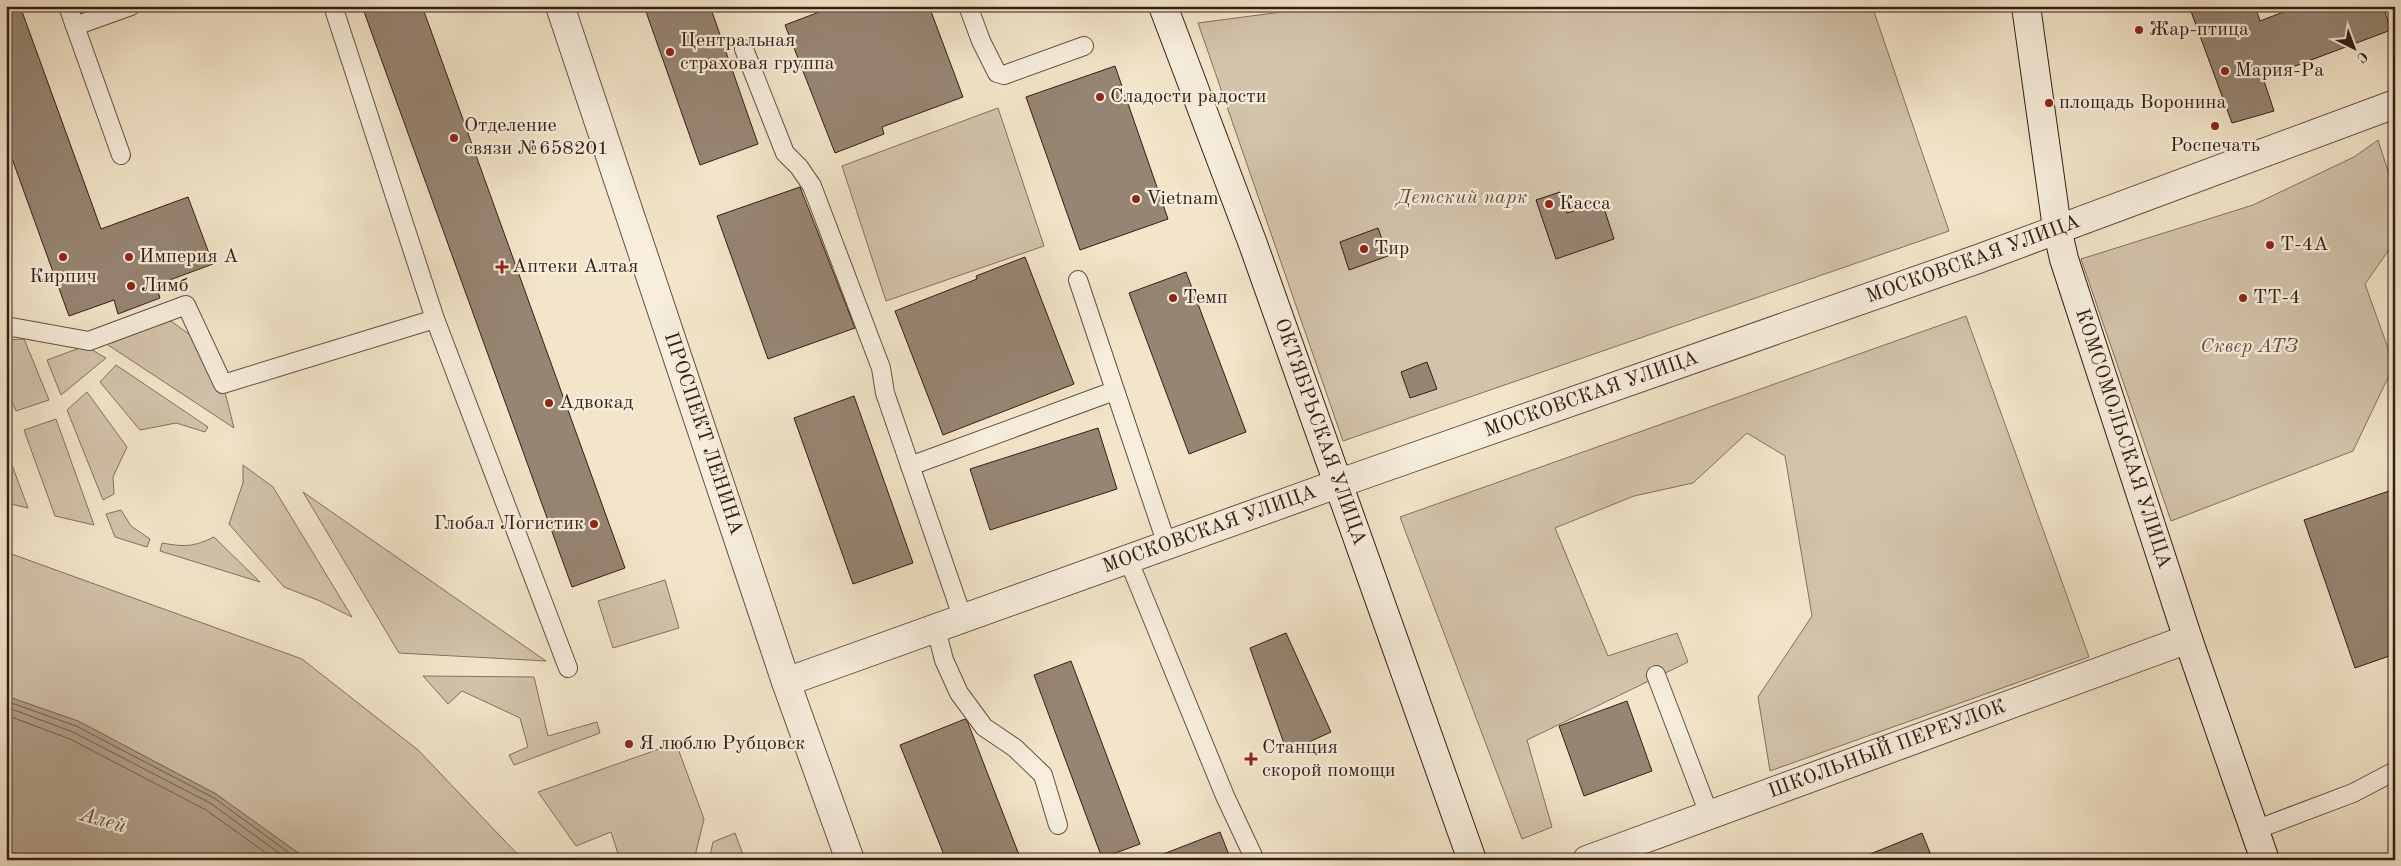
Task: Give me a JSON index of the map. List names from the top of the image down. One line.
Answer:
{"streets":{"street":["МОСКОВСКАЯ УЛИЦА","ОКТЯБРЬСКАЯ УЛИЦА","ПРОСПЕКТ ЛЕНИНА","КОМСОМОЛЬСКАЯ УЛИЦА","ШКОЛЬНЫЙ ПЕРЕУЛОК"]},"crossings":[["МОСКОВСКАЯ УЛИЦА","ОКТЯБРЬСКАЯ УЛИЦА"],["МОСКОВСКАЯ УЛИЦА","ПРОСПЕКТ ЛЕНИНА"],["МОСКОВСКАЯ УЛИЦА","КОМСОМОЛЬСКАЯ УЛИЦА"],["КОМСОМОЛЬСКАЯ УЛИЦА","ШКОЛЬНЫЙ ПЕРЕУЛОК"]],"water":["Алей"],"parks":["Детский парк","Сквер АТЗ"],"places":{"other":["Жар-птица","Центральная страховая группа","Мария-Ра","Сладости радости","площадь Воронина","Роспечать","Отделение связи №658201","Vietnam","Касса","Т-4А","Тир","Кирпич","Империя А","Лимб","Темп","ТТ-4","Адвокад","Глобал Логистик","Я люблю Рубцовск"],"health":["Аптеки Алтая","Станция скорой помощи"]},"north":"bottom right"}
